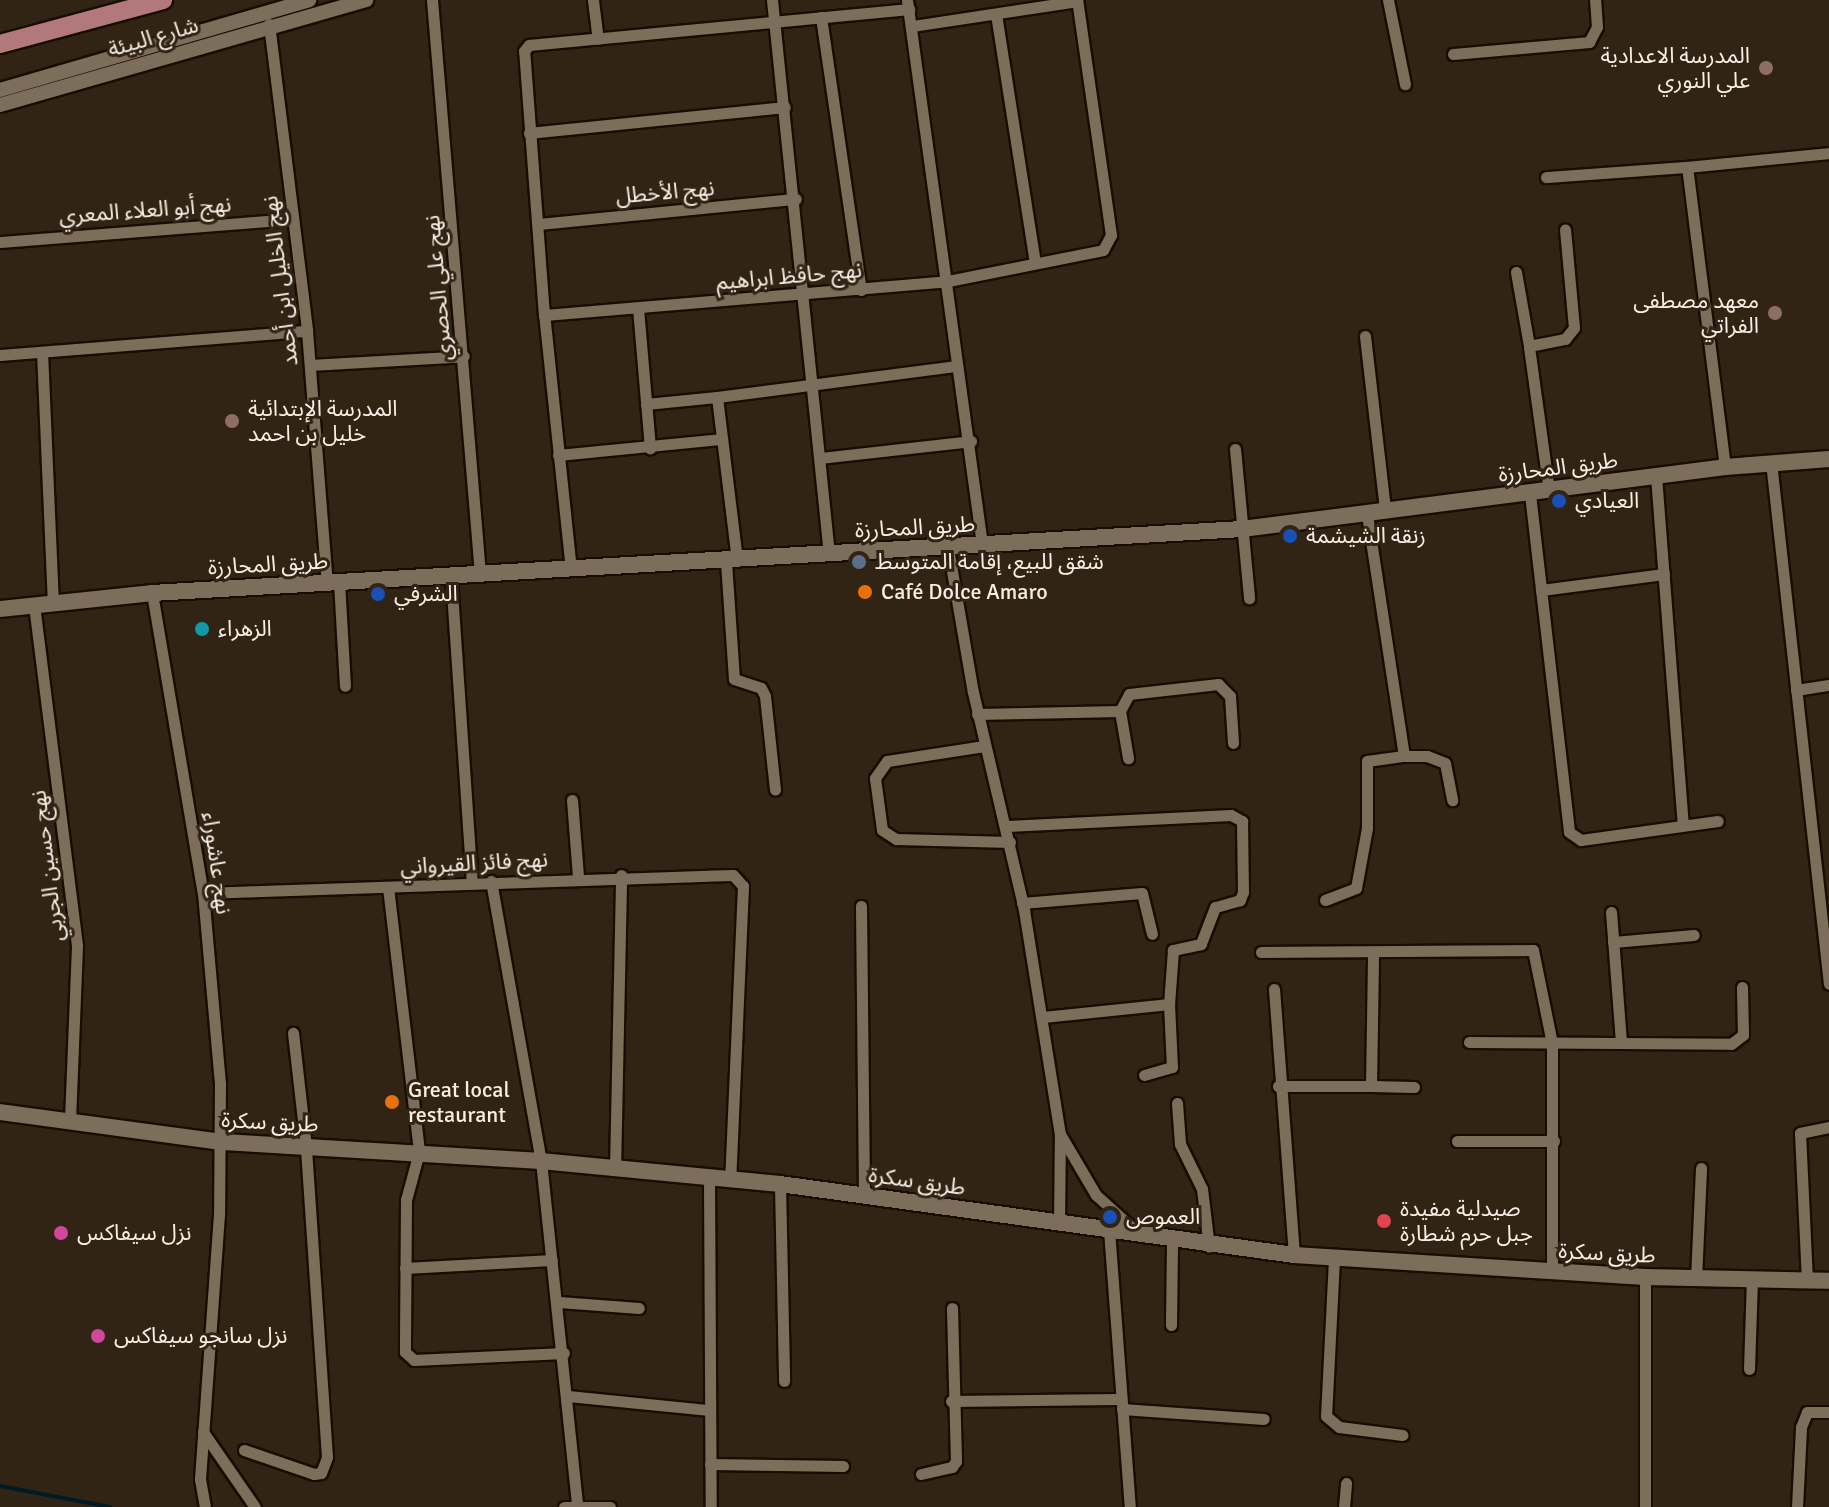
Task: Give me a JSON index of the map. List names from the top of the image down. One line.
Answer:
{"streets":{"main road":["طريق المحارزة","طريق سكرة"],"street":["شارع البيئة","نهج الأخطل","نهج أبو العلاء المعري","نهج حافظ ابراهيم","نهج الخليل ابن أحمد","نهج علي الحصري","نهج عاشوراء","نهج فائز القيرواني","نهج حسين الجربي"]},"crossings":[["شارع البيئة","نهج الخليل ابن أحمد"],["نهج أبو العلاء المعري","نهج الخليل ابن أحمد"],["نهج الخليل ابن أحمد","طريق المحارزة"],["نهج علي الحصري","طريق المحارزة"],["طريق المحارزة","نهج عاشوراء"],["طريق المحارزة","نهج حسين الجربي"],["نهج عاشوراء","نهج فائز القيرواني"],["نهج عاشوراء","طريق سكرة"],["نهج فائز القيرواني","طريق سكرة"],["نهج حسين الجربي","طريق سكرة"]],"places":["المدرسة الاعدادية علي النوري","معهد مصطفى الفراتي","المدرسة الإبتدائية خليل بن احمد","العيادي","زنقة الشيشمة","شقق للبيع، إقامة المتوسط","Café Dolce Amaro","الشرفي","الزهراء","Great local restaurant","العموص","صيدلية مفيدة جبل حرم شطارة","نزل سيفاكس","نزل سانجو سيفاكس"]}
